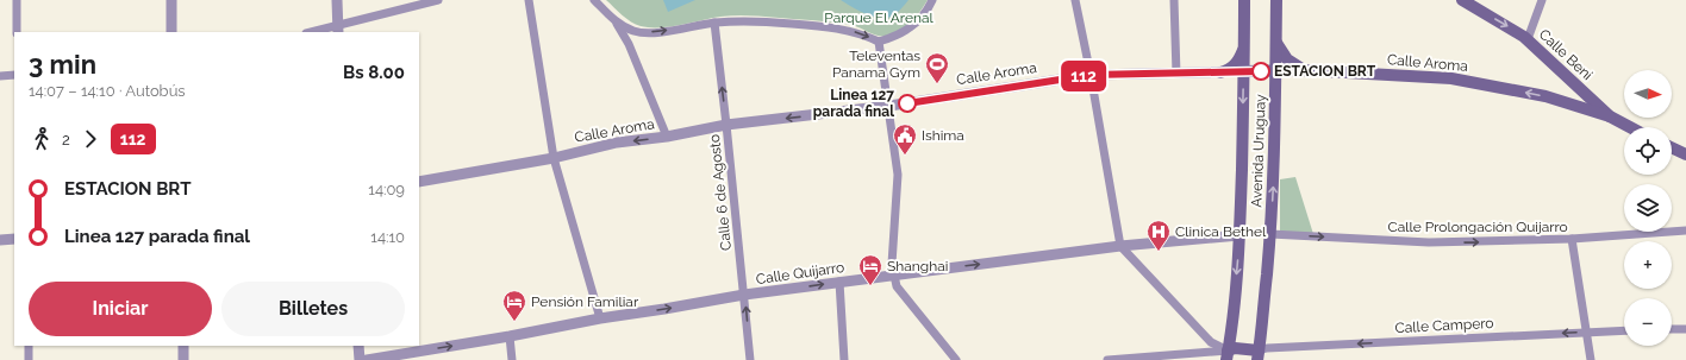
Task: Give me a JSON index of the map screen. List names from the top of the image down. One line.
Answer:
{"streets":{"main road":["Calle Beni","Calle Aroma","Avenida Uruguay"],"street":["Calle 6 de Agosto","Calle Prolongación Quijarro","Calle Quijarro","Calle Campero"]},"crossings":[["Calle Beni","Calle Aroma"],["Calle Aroma","Avenida Uruguay"],["Calle Aroma","Calle 6 de Agosto"],["Avenida Uruguay","Calle Prolongación Quijarro"],["Avenida Uruguay","Calle Quijarro"],["Avenida Uruguay","Calle Campero"],["Calle 6 de Agosto","Calle Quijarro"]],"one_way":["Calle Beni","Calle Aroma","Calle 6 de Agosto","Calle Prolongación Quijarro","Calle Quijarro","Calle Campero"],"parks":["Parque El Arenal"],"places":{"other":["ESTACION BRT","Linea 127 parada final"],"sports":["Televentas Panama Gym"],"public building":["Ishima"],"hospital":["Clinica Bethel"],"hotel":["Shanghai","Pensión Familiar"]},"lines":["bus line 112"],"north":"right","page":{"on_map":"112","heading":["3 min","14:07 – 14:10 · Autobús","Bs 8.00"],"map_buttons":["+","−"],"legs":["2","112"],"list":[{"name":"ESTACION BRT","value":"14:09"},{"name":"Linea 127 parada final","value":"14:10"}],"buttons":["Iniciar","Billetes"]}}
